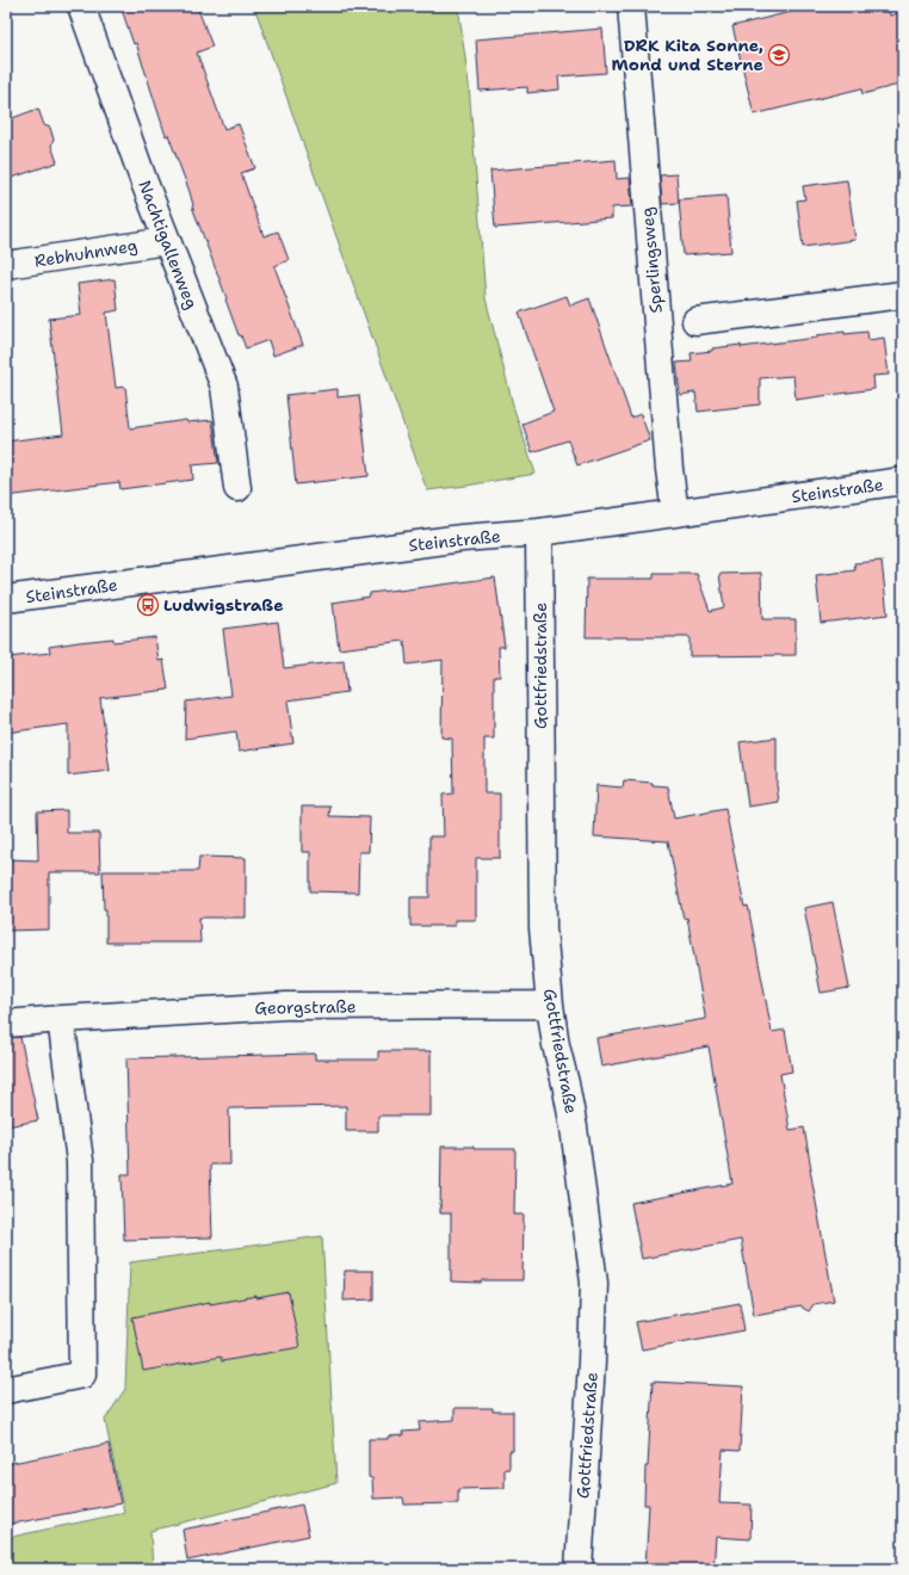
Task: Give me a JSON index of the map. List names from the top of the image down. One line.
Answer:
{"streets":{"street":["Nachtigallenweg","Rebhuhnweg","Sperlingsweg","Steinstraße","Gottfriedstraße","Georgstraße"]},"crossings":[["Nachtigallenweg","Rebhuhnweg"],["Sperlingsweg","Steinstraße"],["Steinstraße","Gottfriedstraße"],["Gottfriedstraße","Georgstraße"]],"places":{"school or university":["DRK Kita Sonne, Mond und Sterne"],"bus stop":["Ludwigstraße"]}}
